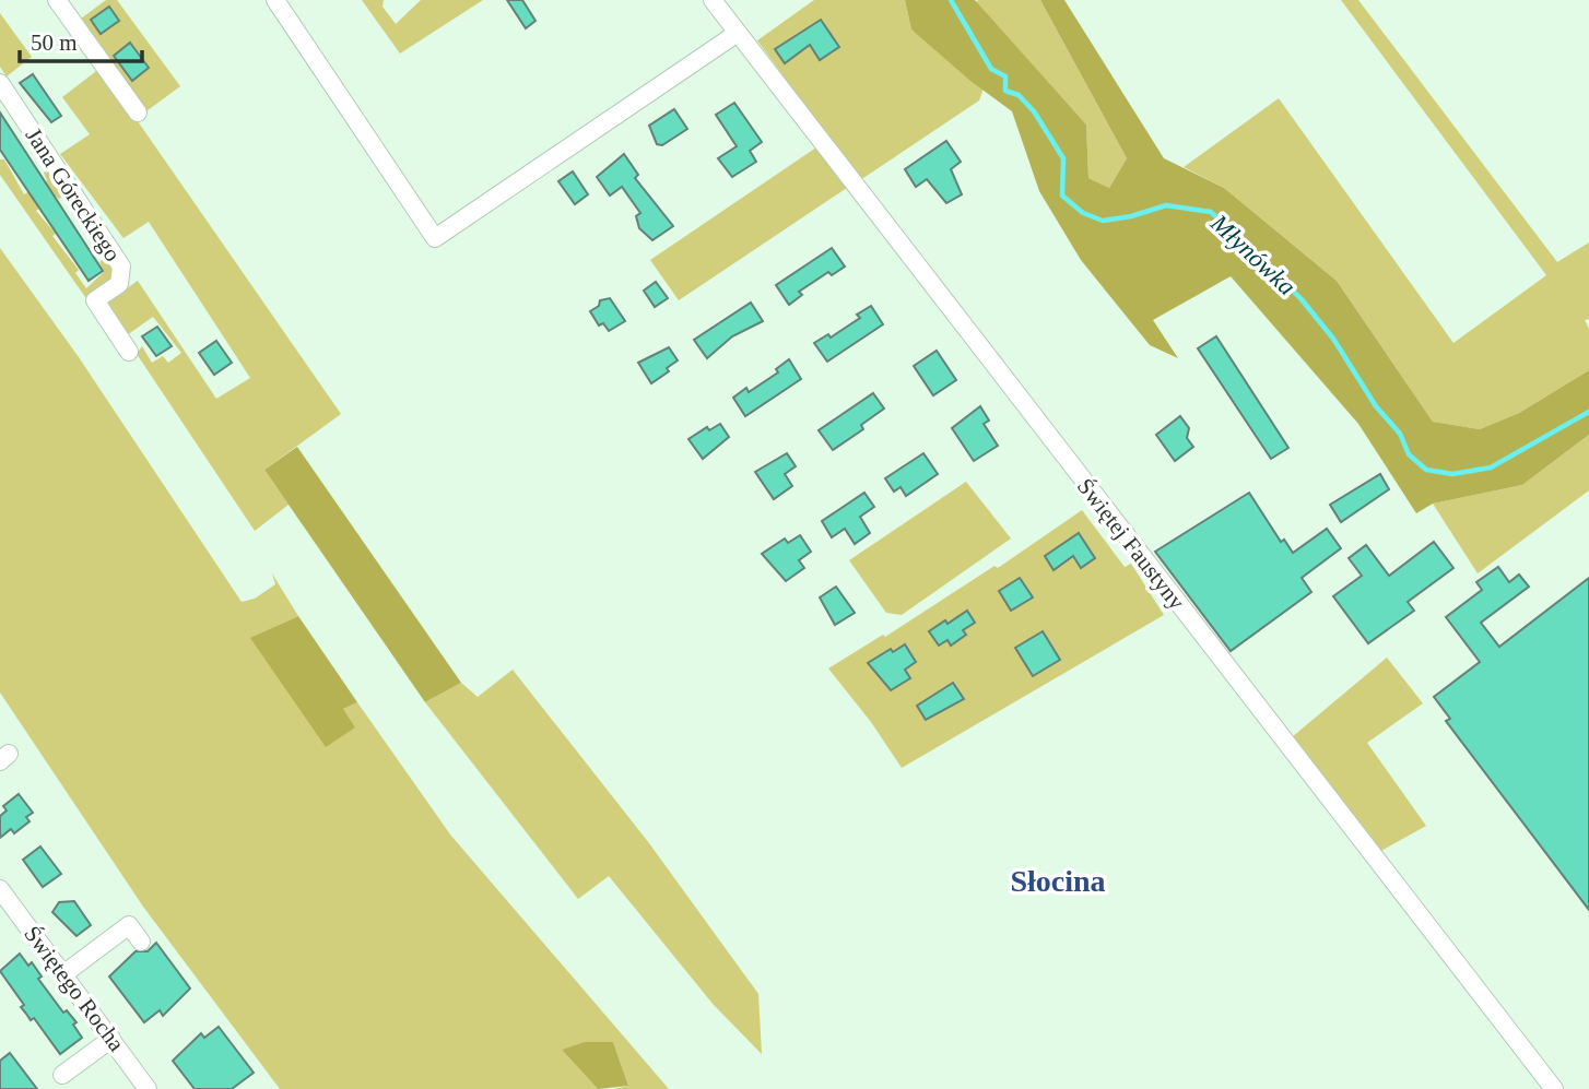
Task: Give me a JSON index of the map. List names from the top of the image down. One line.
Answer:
{"streets":{"street":["Jana Góreckiego","Świętej Faustyny","Świętego Rocha"]},"districts":["Słocina"],"water":["Młynówka"],"scale_bar":"50 m"}
